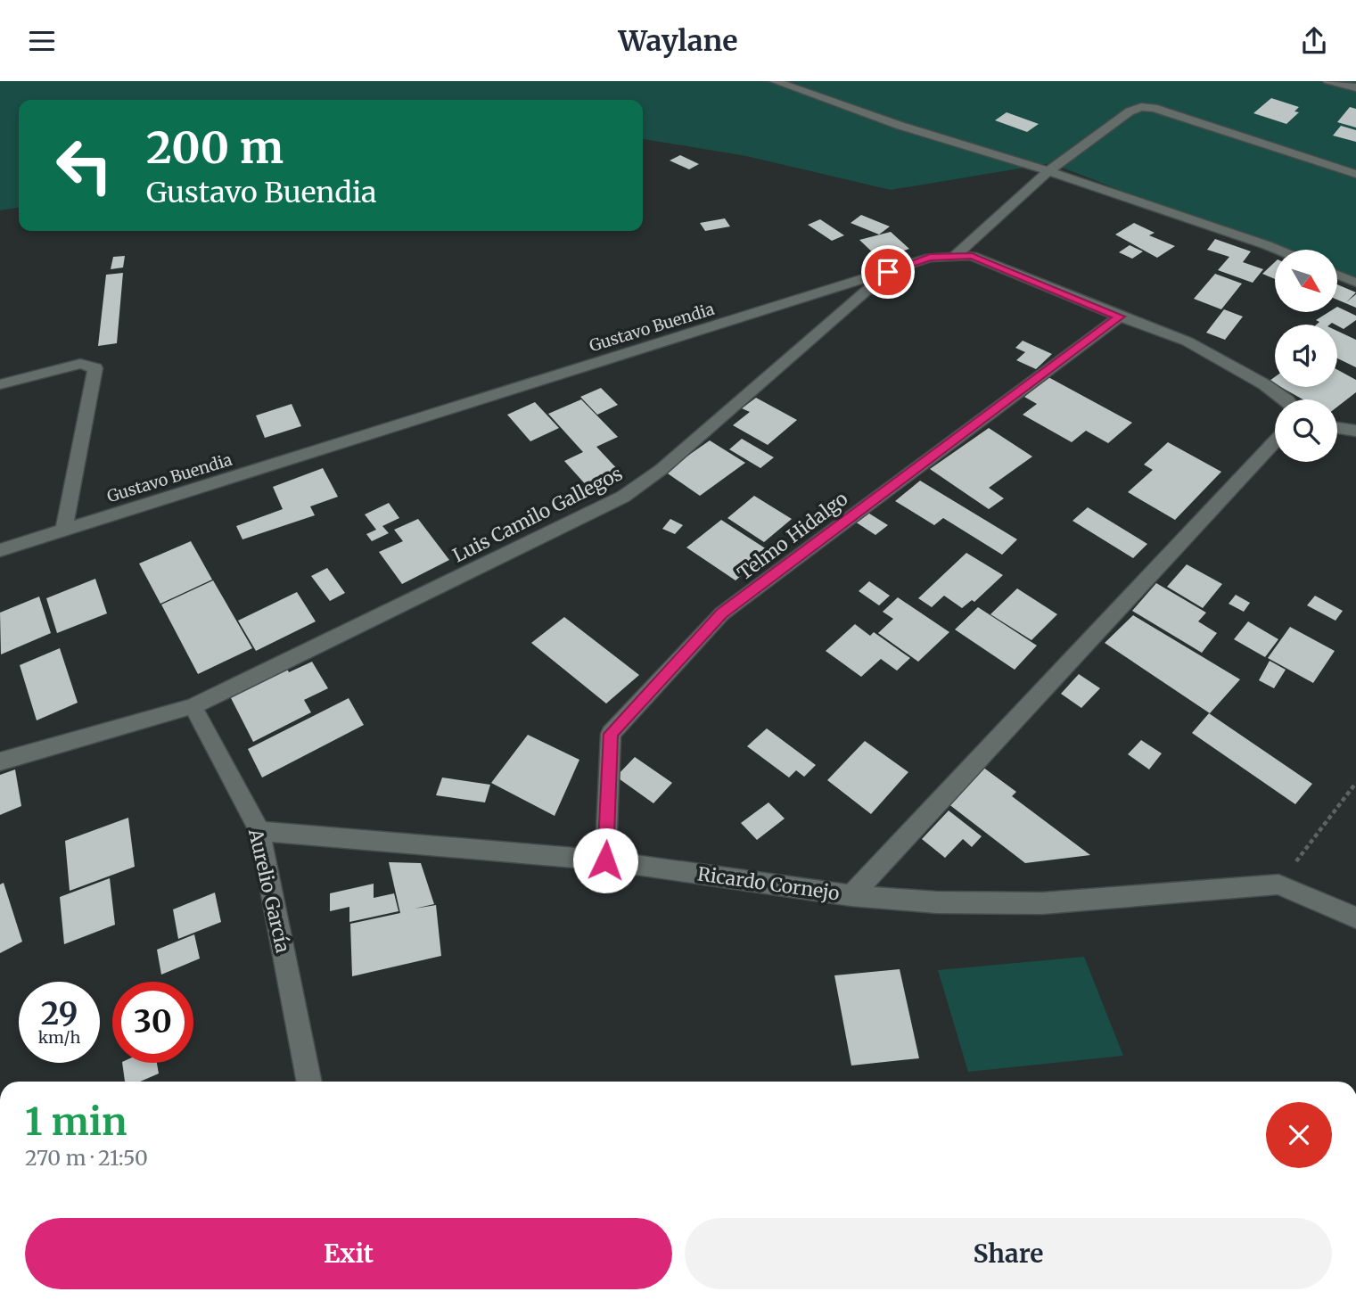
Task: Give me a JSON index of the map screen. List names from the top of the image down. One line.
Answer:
{"streets":{"street":["Gustavo Buendia","Luis Camilo Gallegos","Telmo Hidalgo","Ricardo Cornejo","Aurelio García"]},"crossings":[["Gustavo Buendia","Luis Camilo Gallegos"],["Gustavo Buendia","Telmo Hidalgo"],["Luis Camilo Gallegos","Aurelio García"],["Telmo Hidalgo","Ricardo Cornejo"],["Ricardo Cornejo","Aurelio García"]],"north":"bottom right","page":{"header":"Waylane","turn":["200 m","Gustavo Buendia"],"speed":"29 km/h","limit":"30","heading":["1 min","270 m · 21:50"],"buttons":["Exit","Share"]}}
